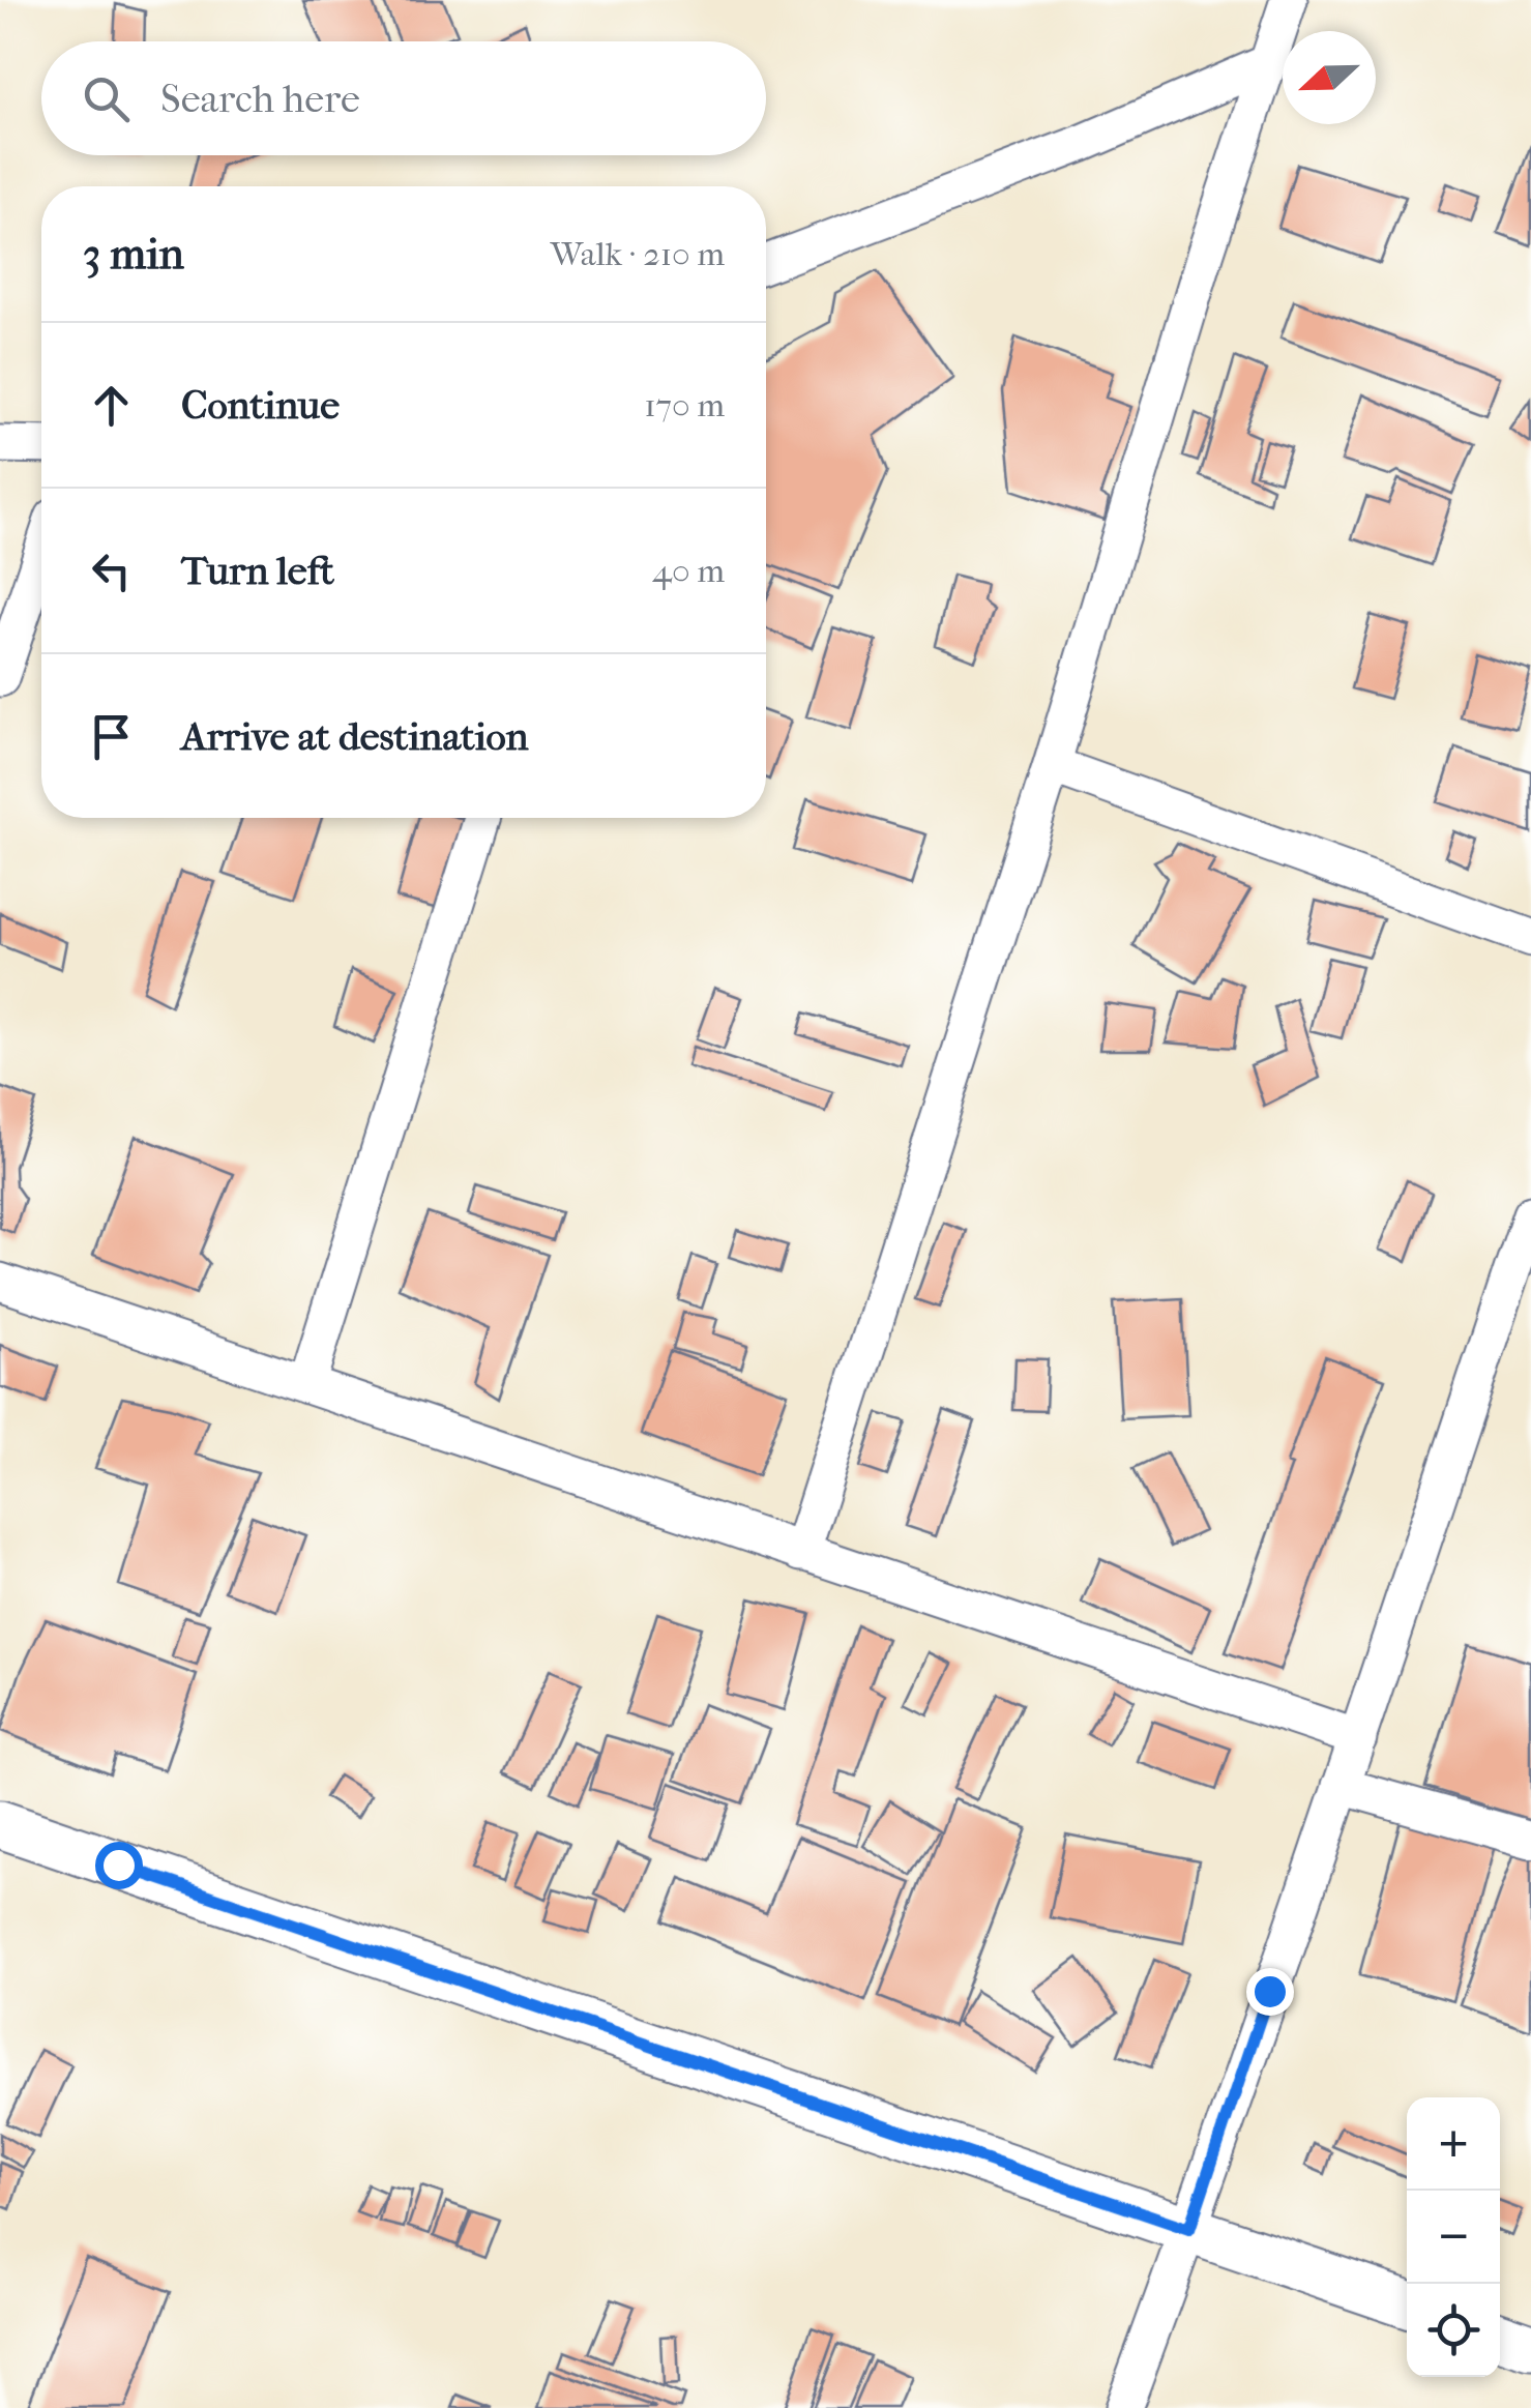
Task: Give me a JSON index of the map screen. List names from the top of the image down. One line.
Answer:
{"north":"left","page":{"search":"Search here","heading":["3 min","Walk · 210 m"],"list":[["Continue","170 m"],["Turn left","40 m"],"Arrive at destination"],"map_buttons":["+","−"]}}
